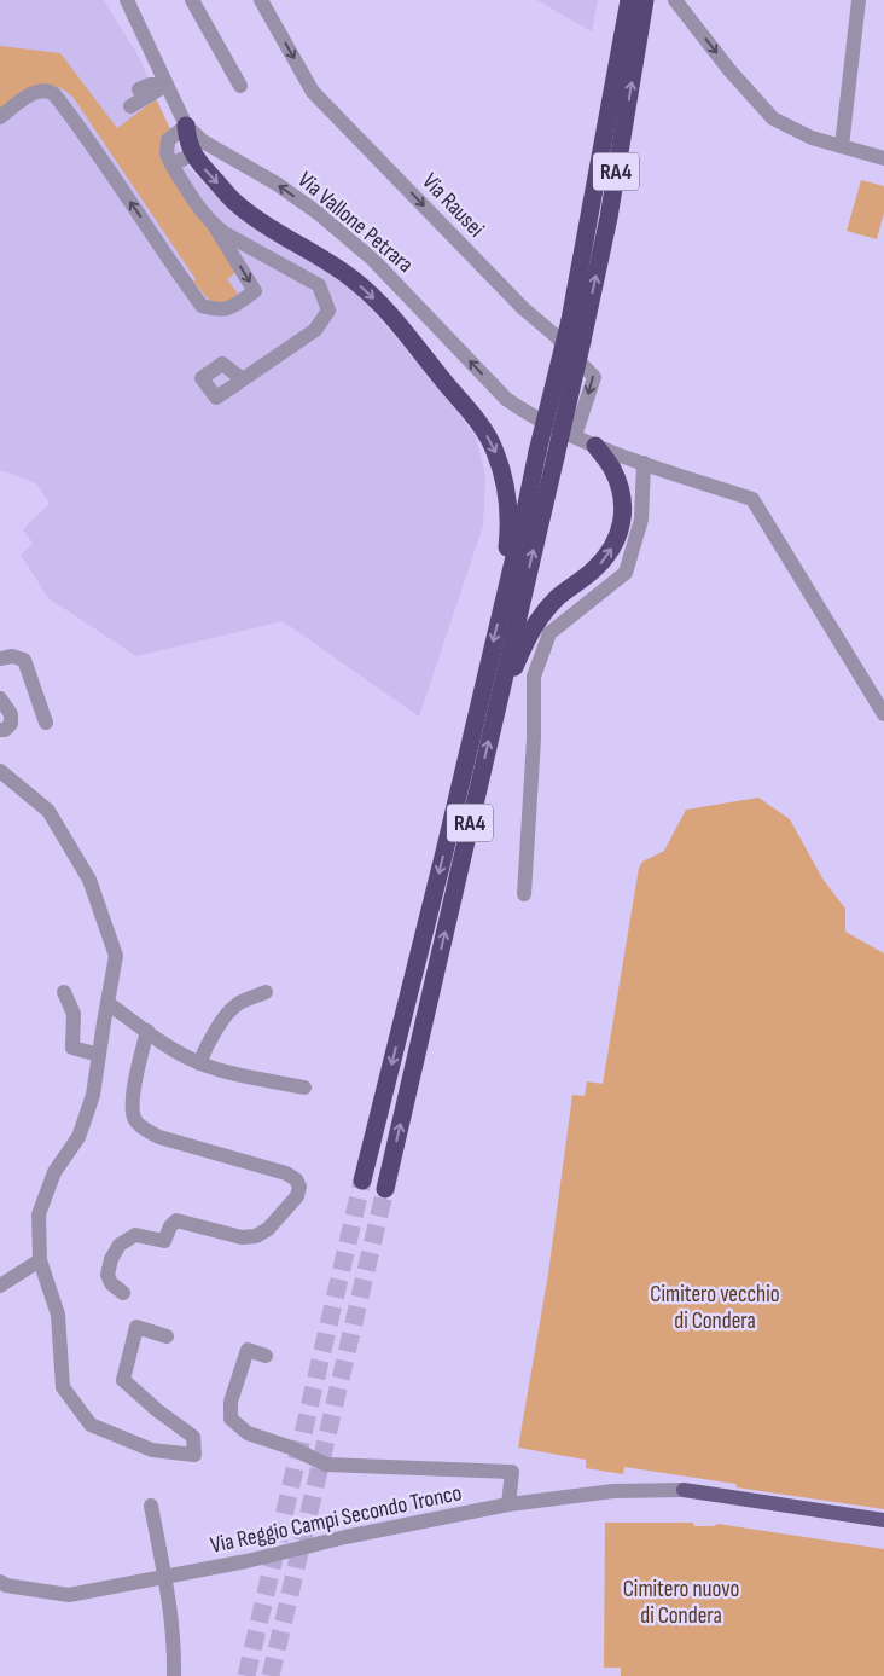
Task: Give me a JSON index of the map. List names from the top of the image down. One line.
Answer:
{"streets":{"highway":["RA4"],"street":["Via Rausei","Via Vallone Petrara","Via Reggio Campi Secondo Tronco"]},"crossings":[["Via Rausei","Via Vallone Petrara"]],"one_way":["Via Rausei","Via Vallone Petrara"],"parks":["Cimitero vecchio di Condera","Cimitero nuovo di Condera"]}
